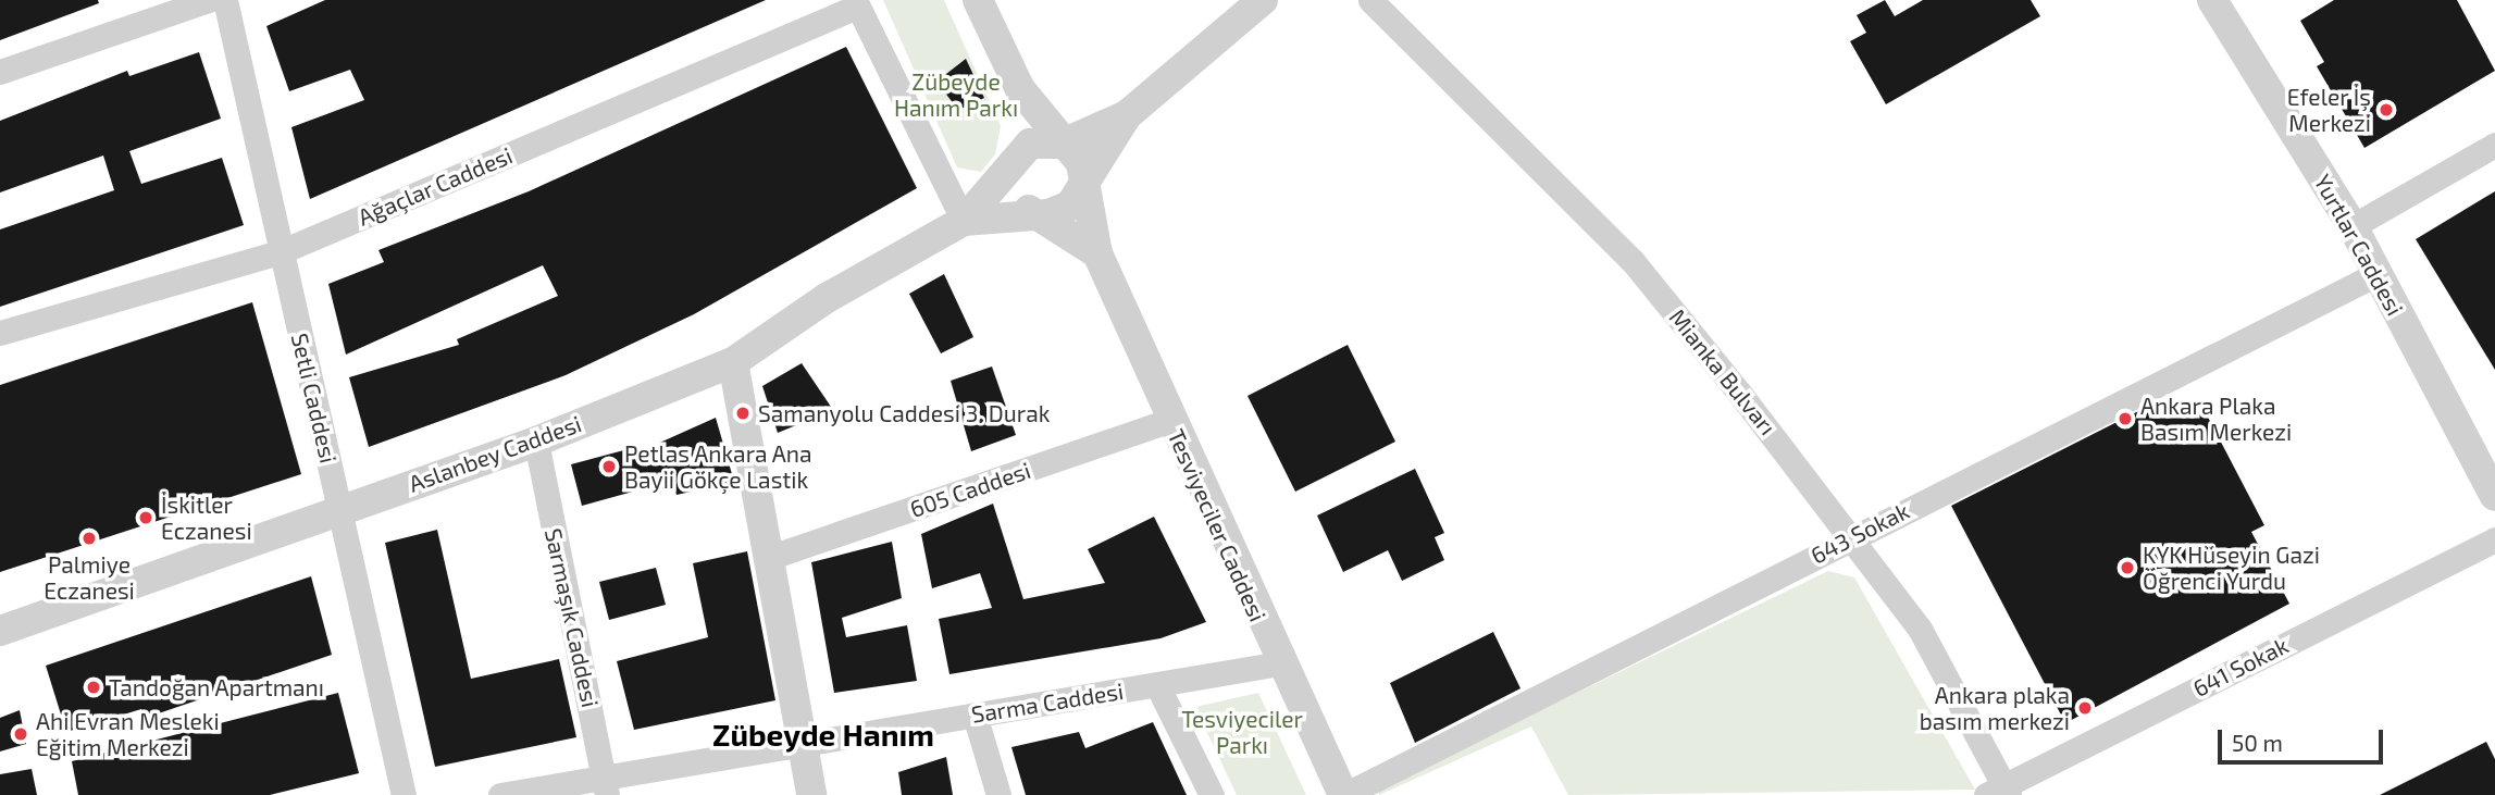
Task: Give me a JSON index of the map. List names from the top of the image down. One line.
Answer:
{"streets":{"street":["Ağaçlar Caddesi","Yurtlar Caddesi","Mianka Bulvarı","Setli Caddesi","Aslanbey Caddesi","605 Caddesi","Tesviyeciler Caddesi","643 Sokak","Sarmaşık Caddesi","641 Sokak","Sarma Caddesi"]},"crossings":[["Ağaçlar Caddesi","Setli Caddesi"],["Yurtlar Caddesi","643 Sokak"],["Mianka Bulvarı","643 Sokak"],["Mianka Bulvarı","641 Sokak"],["Setli Caddesi","Aslanbey Caddesi"],["Aslanbey Caddesi","Sarmaşık Caddesi"],["605 Caddesi","Tesviyeciler Caddesi"],["Tesviyeciler Caddesi","643 Sokak"],["Tesviyeciler Caddesi","Sarma Caddesi"],["Sarmaşık Caddesi","Sarma Caddesi"]],"districts":["Zübeyde Hanım"],"parks":["Zübeyde Hanım Parkı","Tesviyeciler Parkı"],"places":["Efeler İş Merkezi","Samanyolu Caddesi 3. Durak","Ankara Plaka Basım Merkezi","Petlas Ankara Ana Bayii Gökçe Lastik","İskitler Eczanesi","Palmiye Eczanesi","KYK Hüseyin Gazi Öğrenci Yurdu","Tandoğan Apartmanı","Ankara plaka basım merkezi","Ahi Evran Mesleki Eğitim Merkezi"],"scale_bar":"50 m"}
